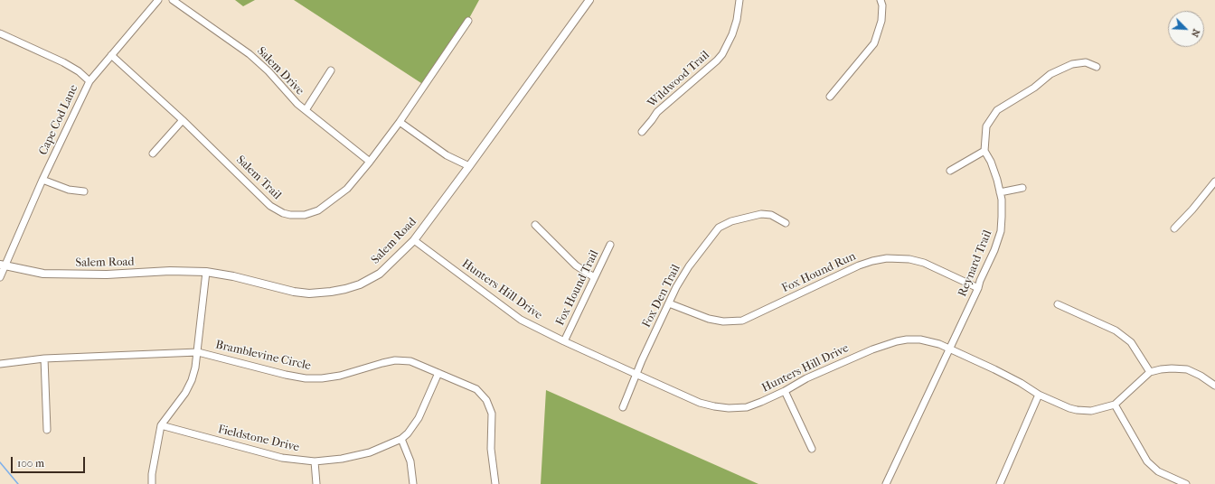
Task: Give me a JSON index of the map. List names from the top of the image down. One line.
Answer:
{"streets":{"street":["Salem Drive","Wildwood Trail","Cape Cod Lane","Salem Trail","Salem Road","Reynard Trail","Fox Hound Run","Fox Hound Trail","Hunters Hill Drive","Fox Den Trail","Bramblevine Circle","Fieldstone Drive"]},"crossings":[["Salem Drive","Salem Trail"],["Cape Cod Lane","Salem Trail"],["Cape Cod Lane","Salem Road"],["Salem Road","Hunters Hill Drive"],["Salem Road","Bramblevine Circle"],["Reynard Trail","Fox Hound Run"],["Reynard Trail","Hunters Hill Drive"],["Fox Hound Run","Fox Den Trail"],["Fox Hound Trail","Hunters Hill Drive"],["Hunters Hill Drive","Fox Den Trail"],["Bramblevine Circle","Fieldstone Drive"]],"scale_bar":"100 m","north":"bottom right"}
